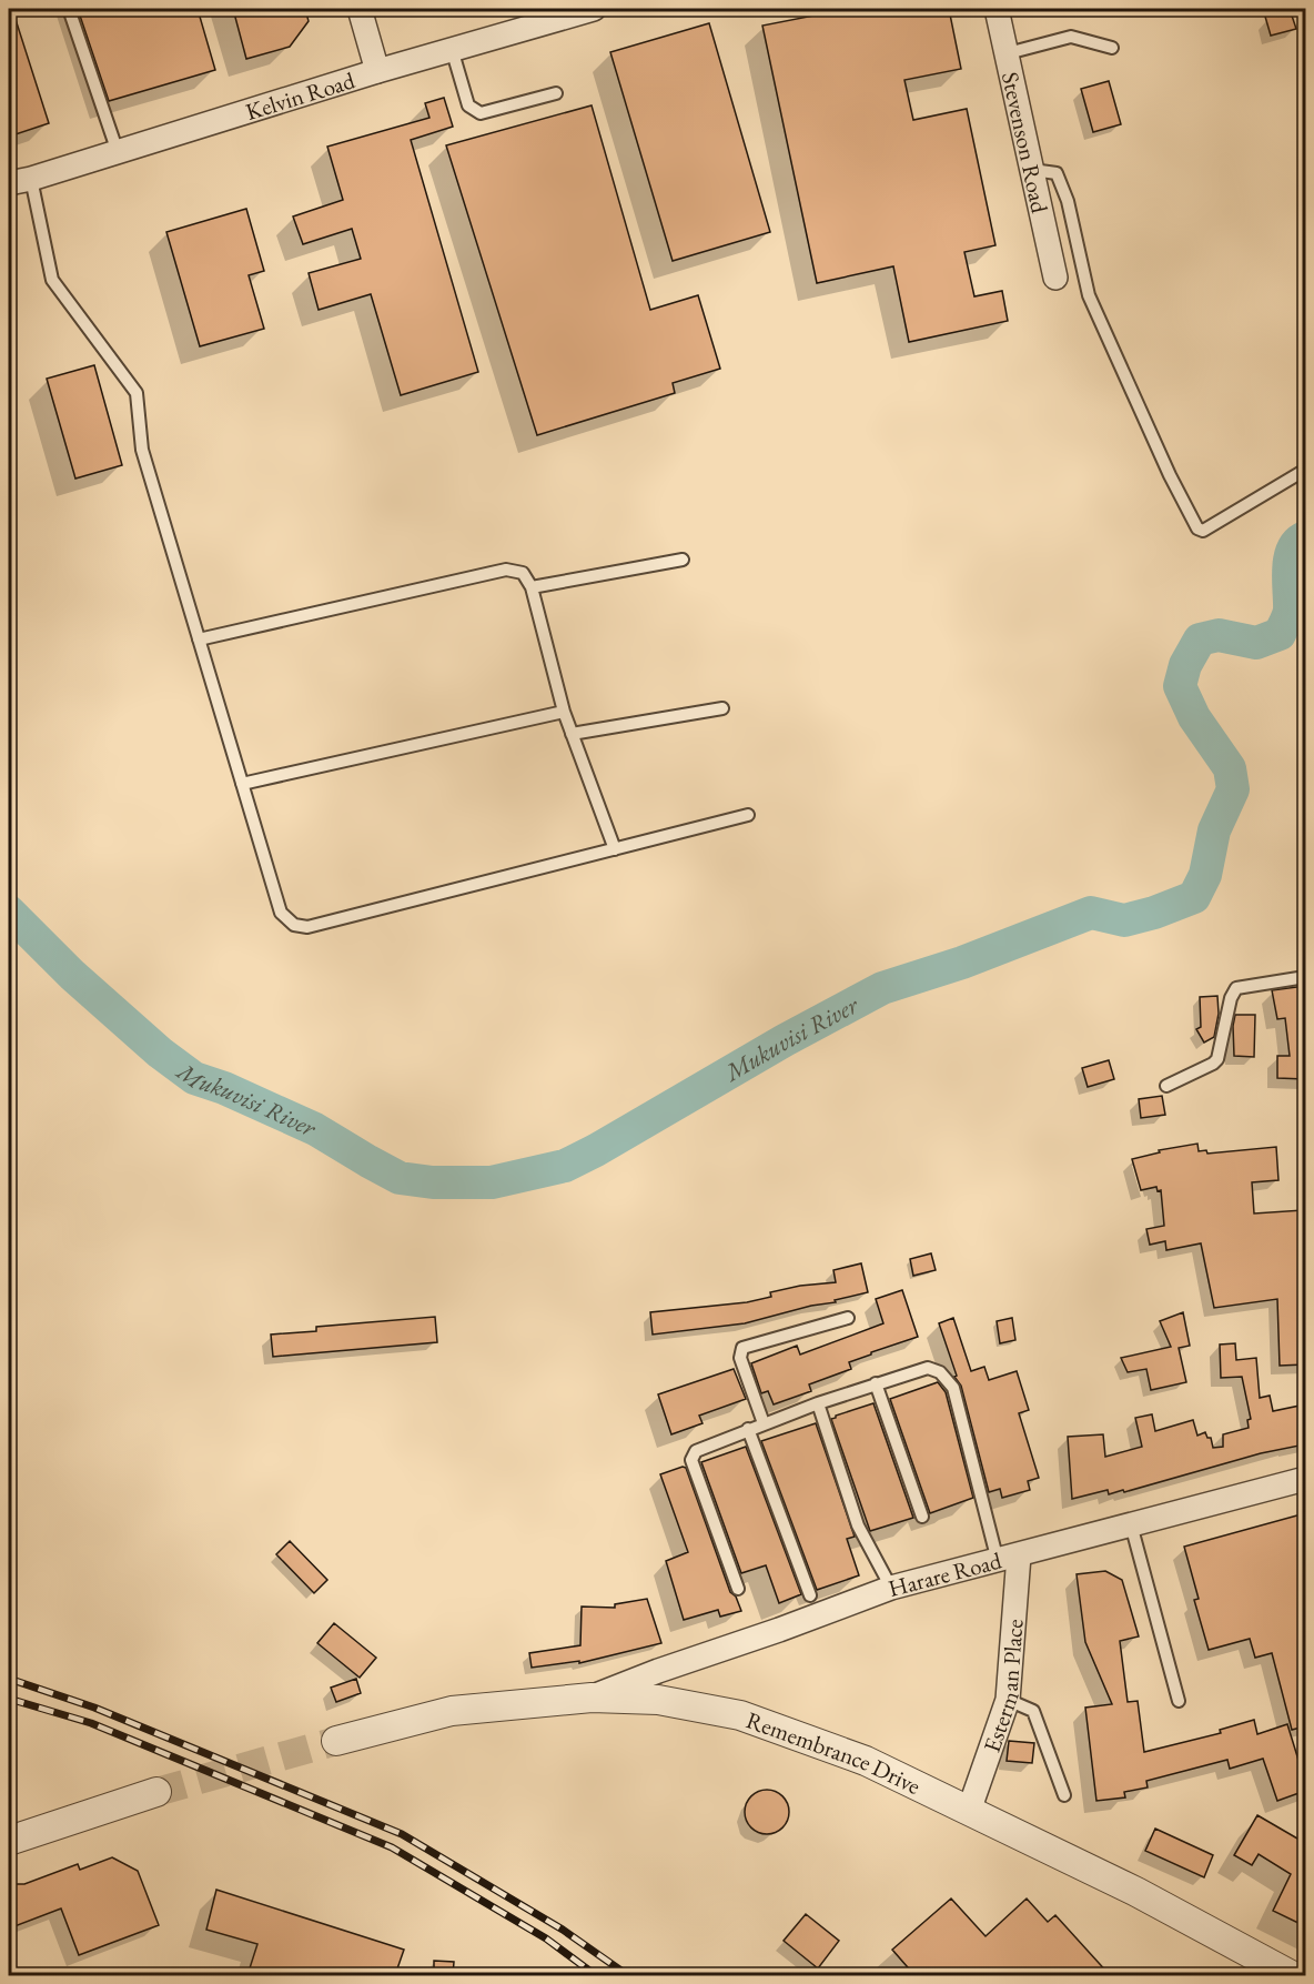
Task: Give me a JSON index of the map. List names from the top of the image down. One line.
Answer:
{"streets":{"street":["Kelvin Road","Stevenson Road","Harare Road","Esterman Place","Remembrance Drive"]},"crossings":[["Harare Road","Esterman Place"],["Harare Road","Remembrance Drive"],["Esterman Place","Remembrance Drive"]],"water":["Mukuvisi River"]}
